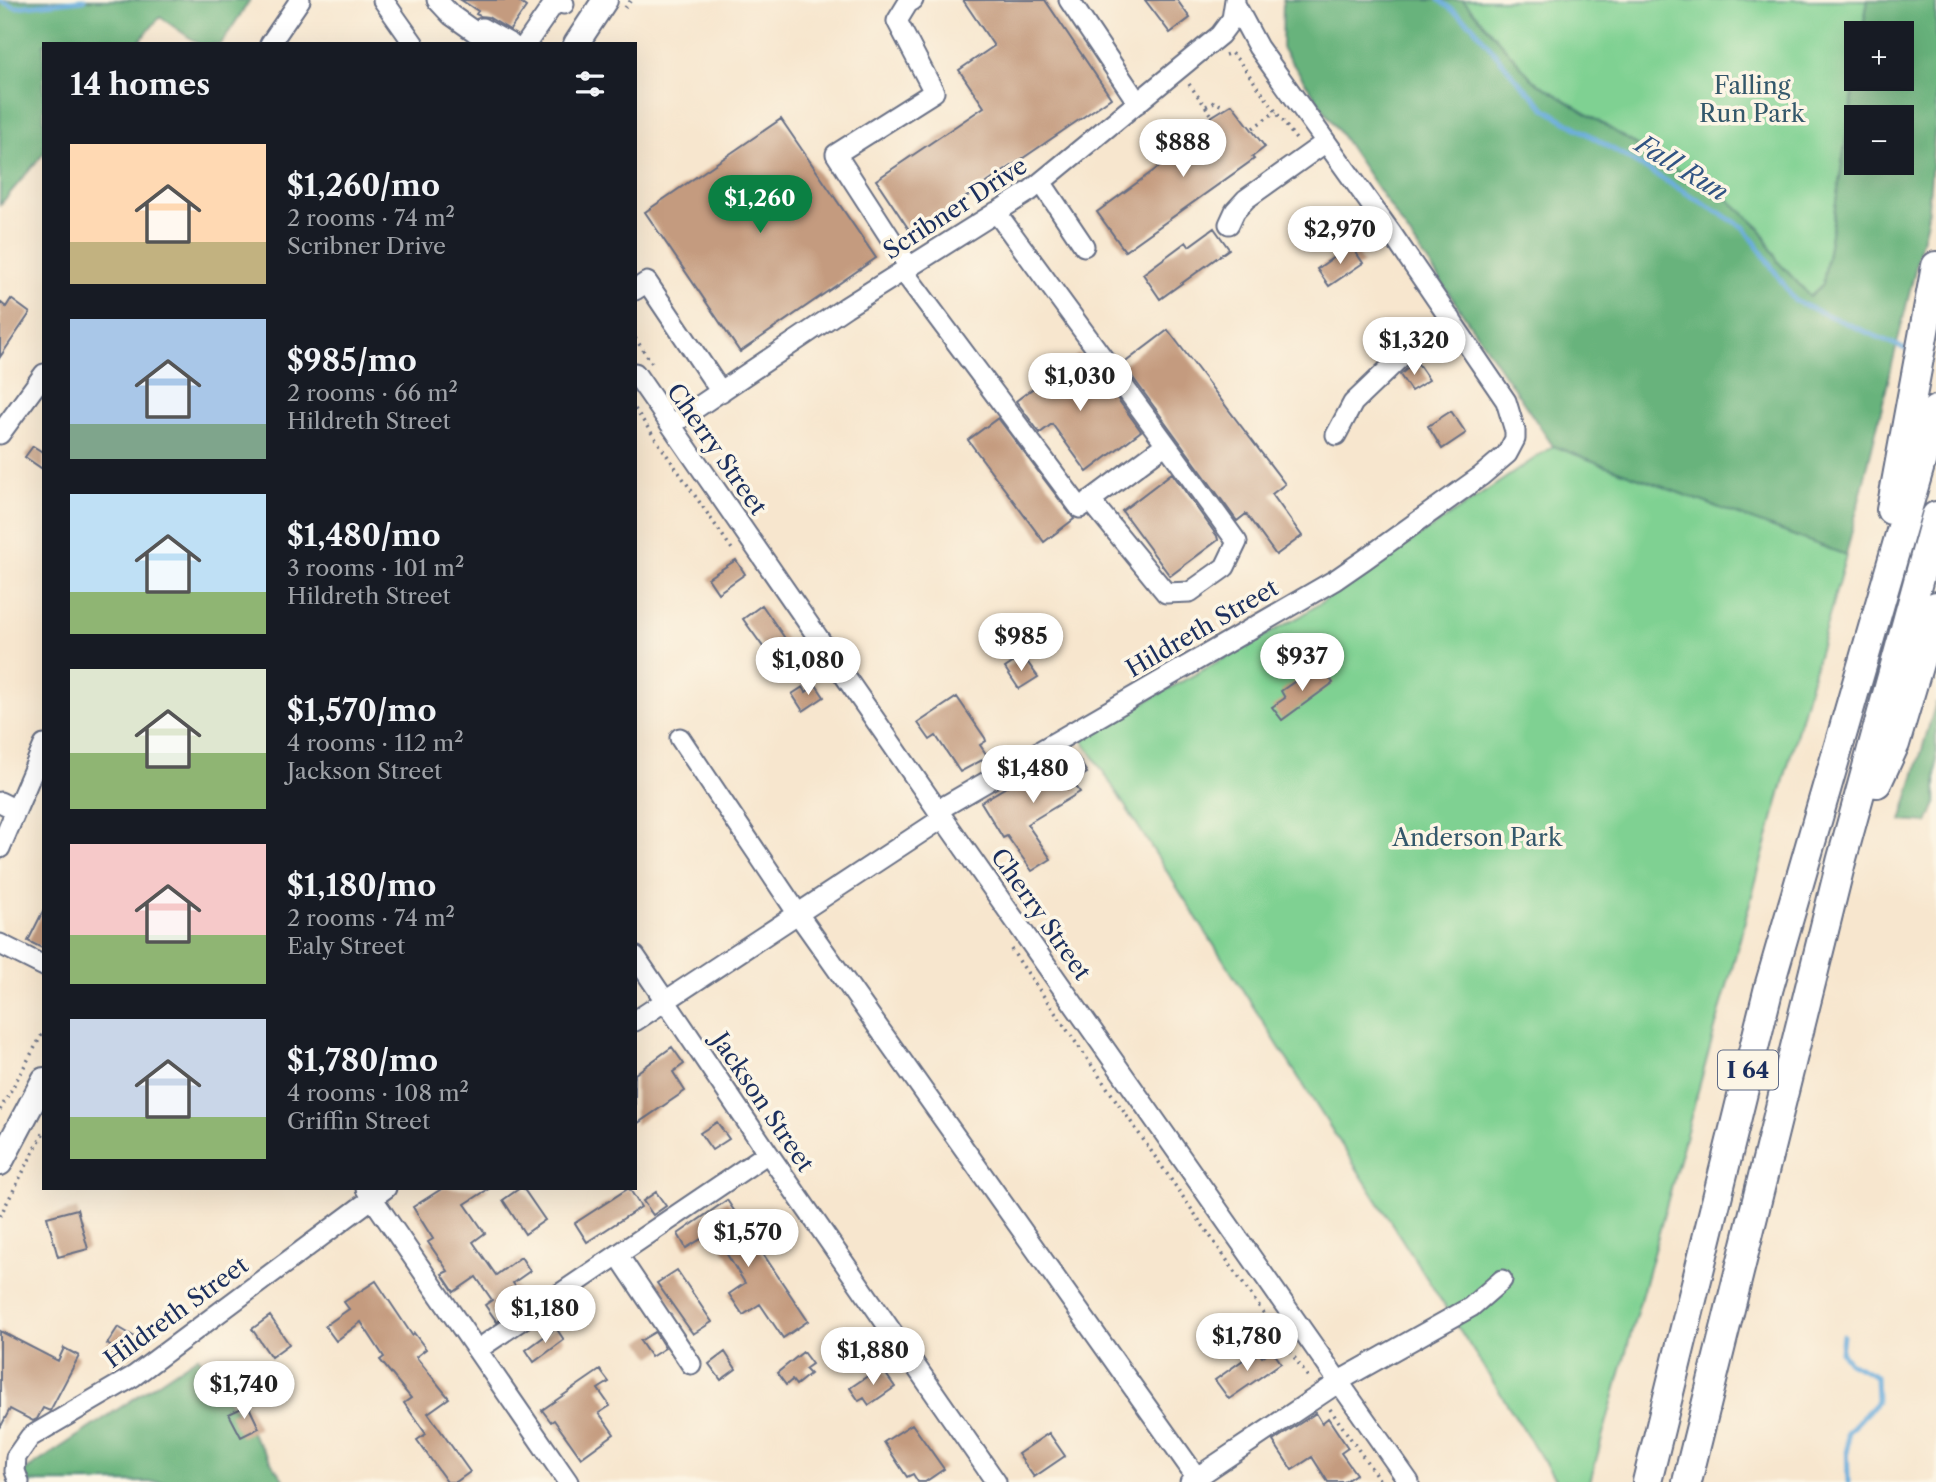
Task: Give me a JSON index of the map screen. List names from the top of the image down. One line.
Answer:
{"streets":{"highway":["I 64"],"street":["Scribner Drive","Cherry Street","Hildreth Street","Jackson Street"]},"crossings":[["Scribner Drive","Cherry Street"],["Scribner Drive","Hildreth Street"],["Cherry Street","Hildreth Street"],["Hildreth Street","Jackson Street"]],"water":["Fall Run"],"parks":["Falling Run Park","Anderson Park"],"page":{"map_buttons":["+","−"],"heading":"14 homes","price":["$888","$1,260","$2,970","$1,320","$1,030","$985","$937","$1,080","$1,480","$1,570","$1,180","$1,780","$1,880","$1,740"],"list":[{"name":"$1,260/mo","note":"2 rooms · 74 m² · Scribner Drive"},{"name":"$985/mo","note":"2 rooms · 66 m² · Hildreth Street"},{"name":"$1,480/mo","note":"3 rooms · 101 m² · Hildreth Street"},{"name":"$1,570/mo","note":"4 rooms · 112 m² · Jackson Street"},{"name":"$1,180/mo","note":"2 rooms · 74 m² · Ealy Street"},{"name":"$1,780/mo","note":"4 rooms · 108 m² · Griffin Street"}]}}
